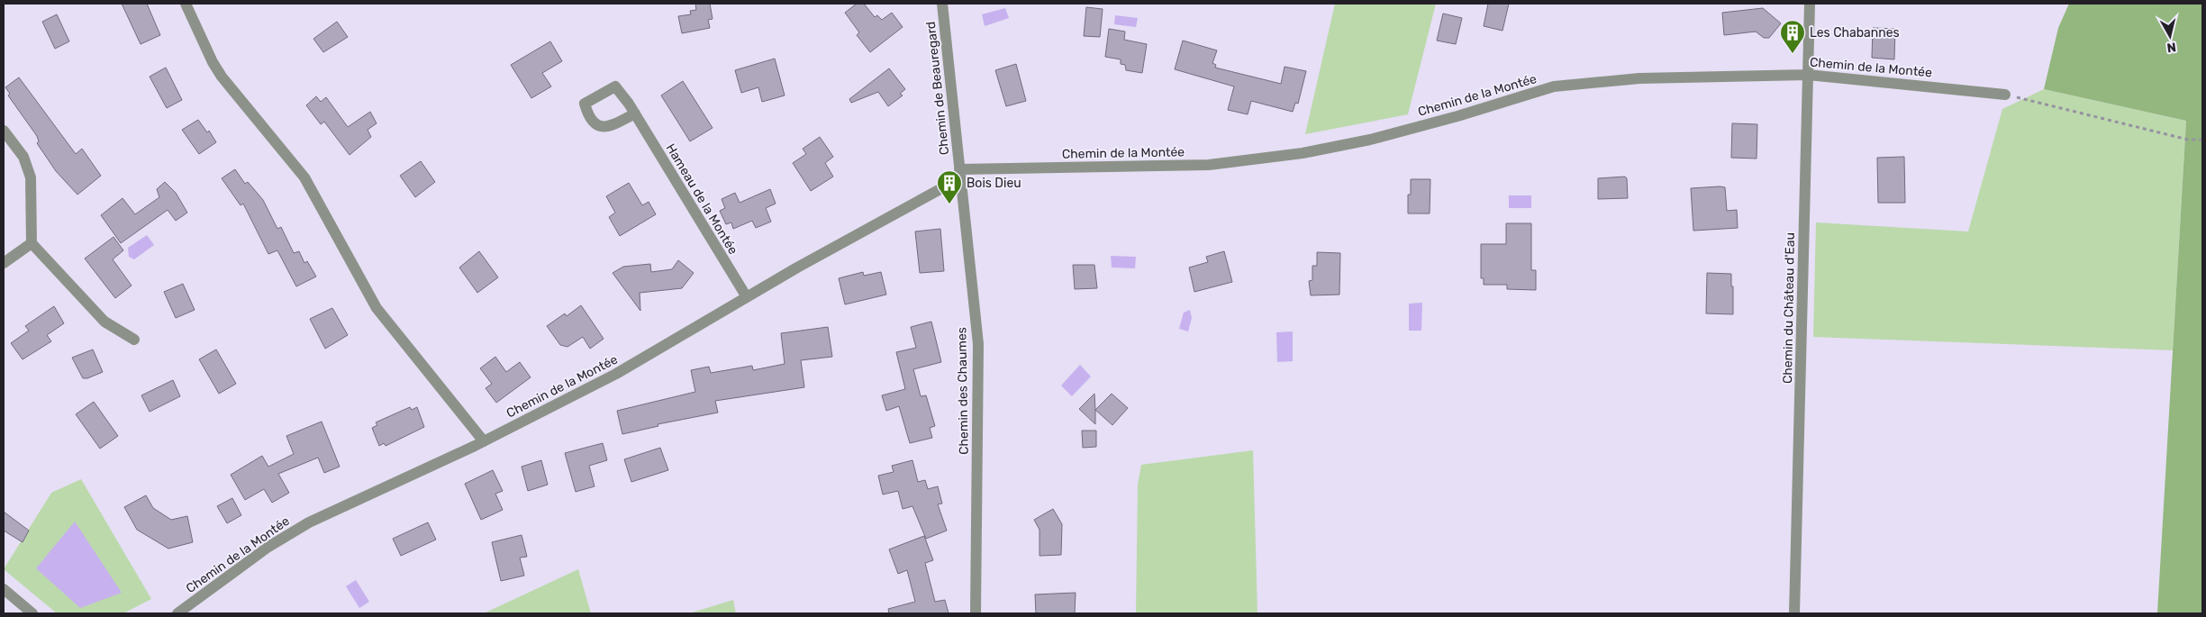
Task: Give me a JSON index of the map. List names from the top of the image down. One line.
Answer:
{"streets":{"street":["Chemin de la Montée","Chemin de Beauregard","Hameau de la Montée","Chemin du Château d'Eau","Chemin des Chaumes"]},"crossings":[["Chemin de la Montée","Chemin de Beauregard"],["Chemin de la Montée","Hameau de la Montée"],["Chemin de la Montée","Chemin du Château d'Eau"],["Chemin de la Montée","Chemin des Chaumes"],["Chemin de Beauregard","Chemin des Chaumes"]],"places":{"building":["Les Chabannes","Bois Dieu"]},"north":"bottom"}
